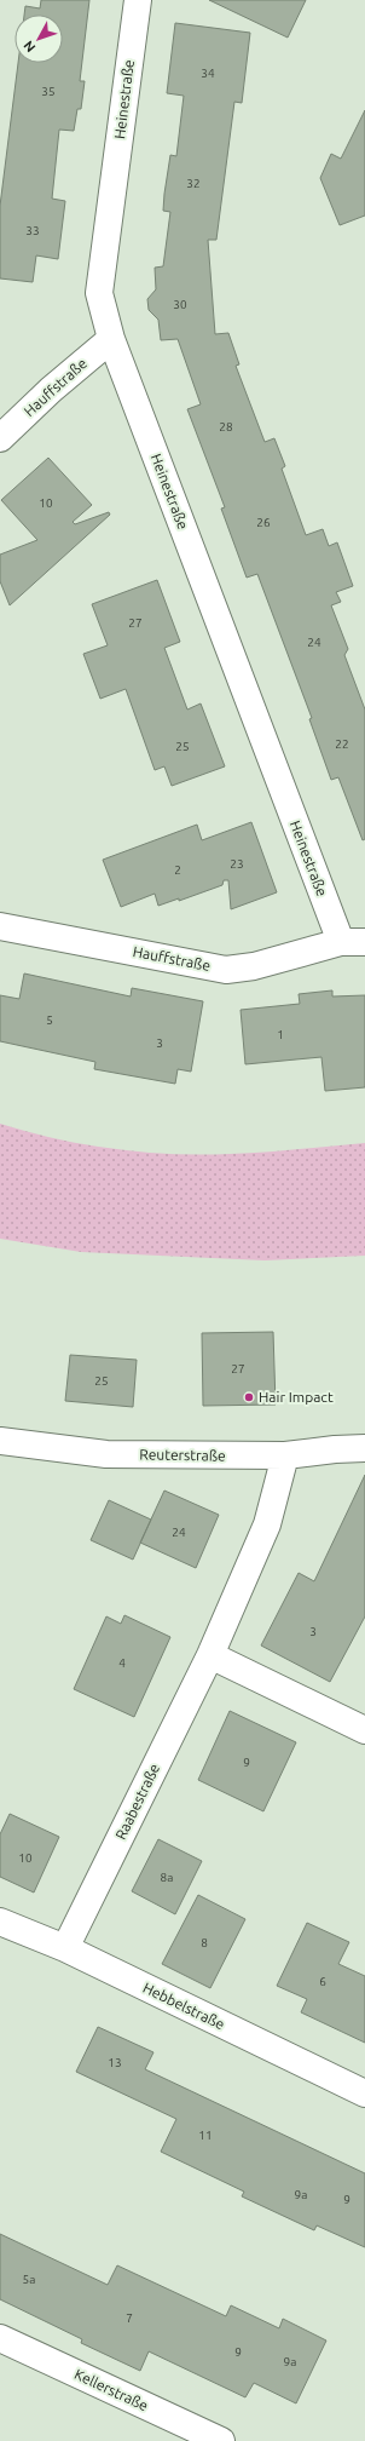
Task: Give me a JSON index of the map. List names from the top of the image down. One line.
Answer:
{"streets":{"street":["Heinestraße","Hauffstraße","Reuterstraße","Raabestraße","Hebbelstraße","Kellerstraße"]},"crossings":[["Heinestraße","Hauffstraße"],["Reuterstraße","Raabestraße"],["Raabestraße","Hebbelstraße"]],"places":["Hair Impact"],"house_numbers":["34","35","32","33","30","28","10","26","27","24","22","25","23","2","5","1","3","27","25","24","3","4","9","10","8a","8","6","13","11","9a","9","5a","7","9","9a"],"north":"bottom left"}
